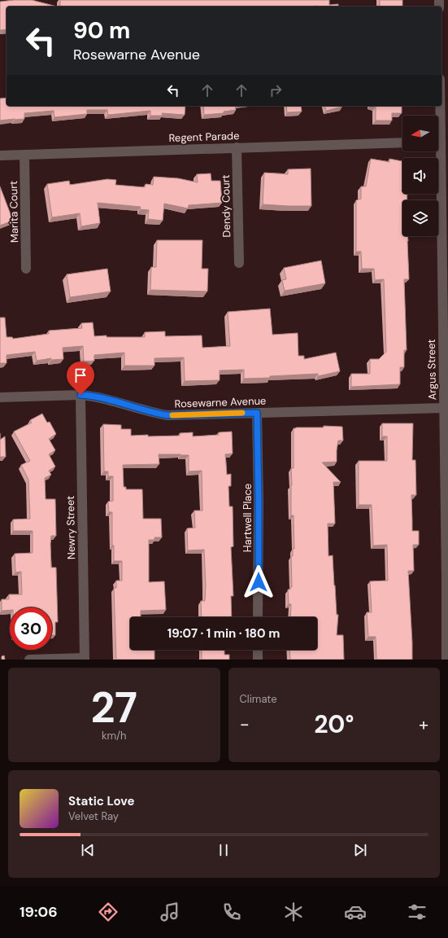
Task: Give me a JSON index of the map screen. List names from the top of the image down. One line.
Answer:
{"streets":{"street":["Regent Parade","Dendy Court","Marita Court","Argus Street","Rosewarne Avenue","Hartwell Place","Newry Street"]},"crossings":[["Regent Parade","Dendy Court"],["Regent Parade","Marita Court"],["Argus Street","Rosewarne Avenue"],["Rosewarne Avenue","Hartwell Place"],["Rosewarne Avenue","Newry Street"]],"north":"left","page":{"turn":["90 m","Rosewarne Avenue"],"limit":"30","trip":"19:07 · 1 min · 180 m","tile":[["27","km/h"],"Climate"],"heat":["−","20°","+"],"song":["Static Love","Velvet Ray"],"tabs":"19:06"}}
